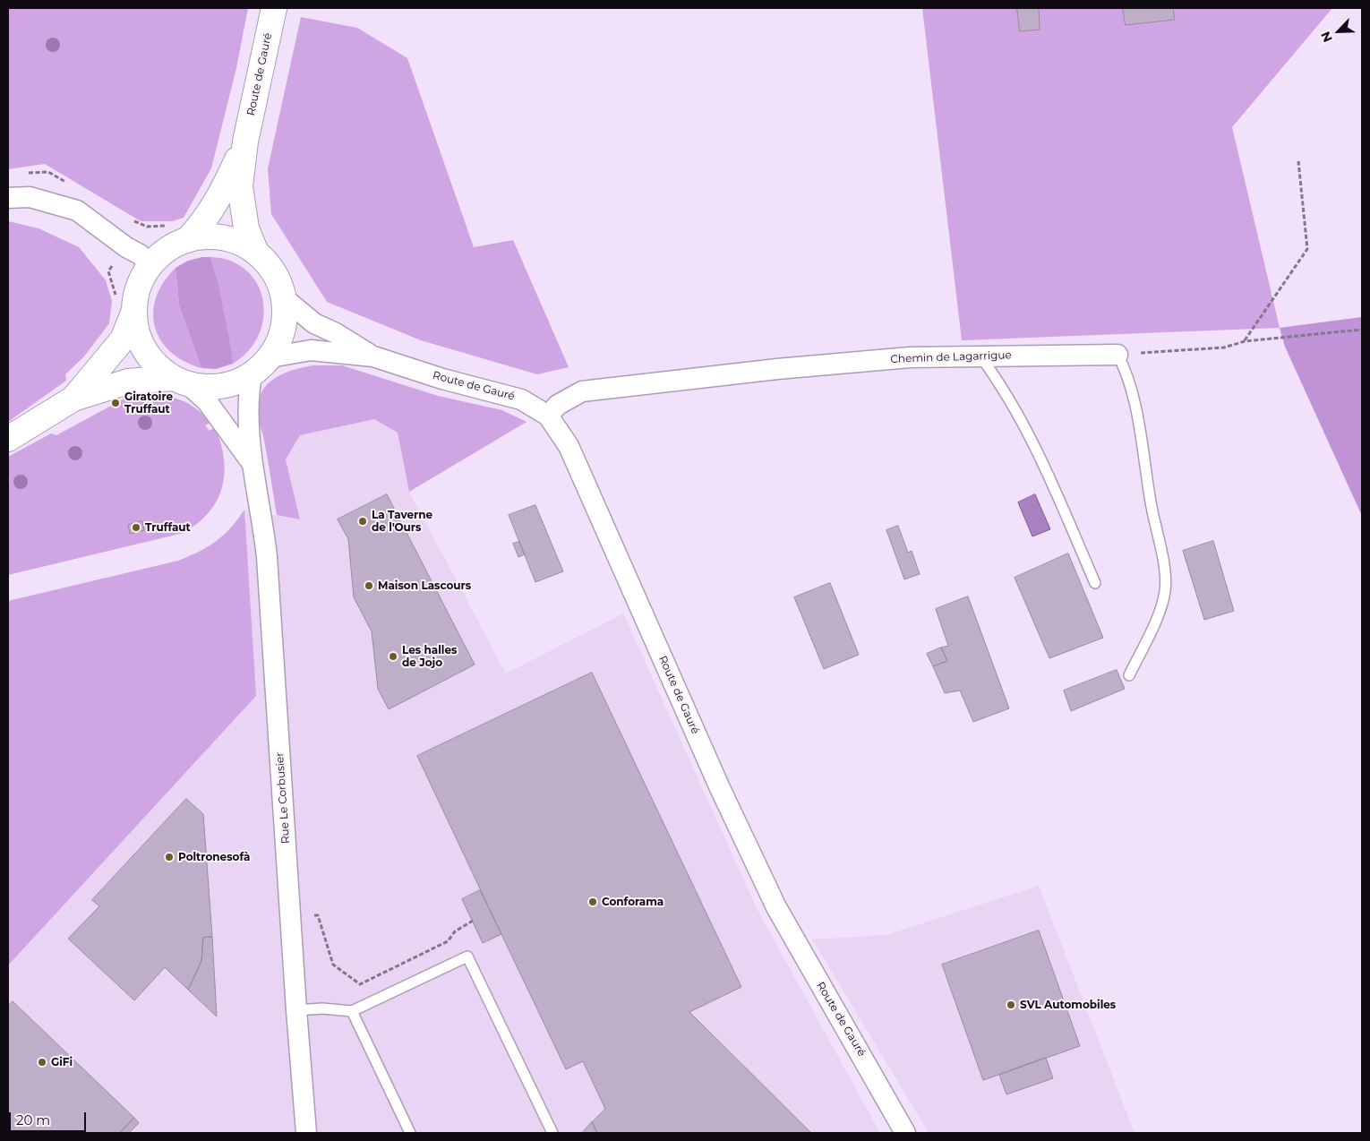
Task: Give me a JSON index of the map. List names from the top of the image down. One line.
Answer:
{"streets":{"street":["Route de Gauré","Chemin de Lagarrigue","Rue Le Corbusier"]},"crossings":[["Route de Gauré","Chemin de Lagarrigue"],["Route de Gauré","Rue Le Corbusier"]],"places":["Giratoire Truffaut","La Taverne de l'Ours","Truffaut","Maison Lascours","Les halles de Jojo","Poltronesofà","Conforama","SVL Automobiles","GiFi"],"scale_bar":"20 m","north":"bottom left"}
